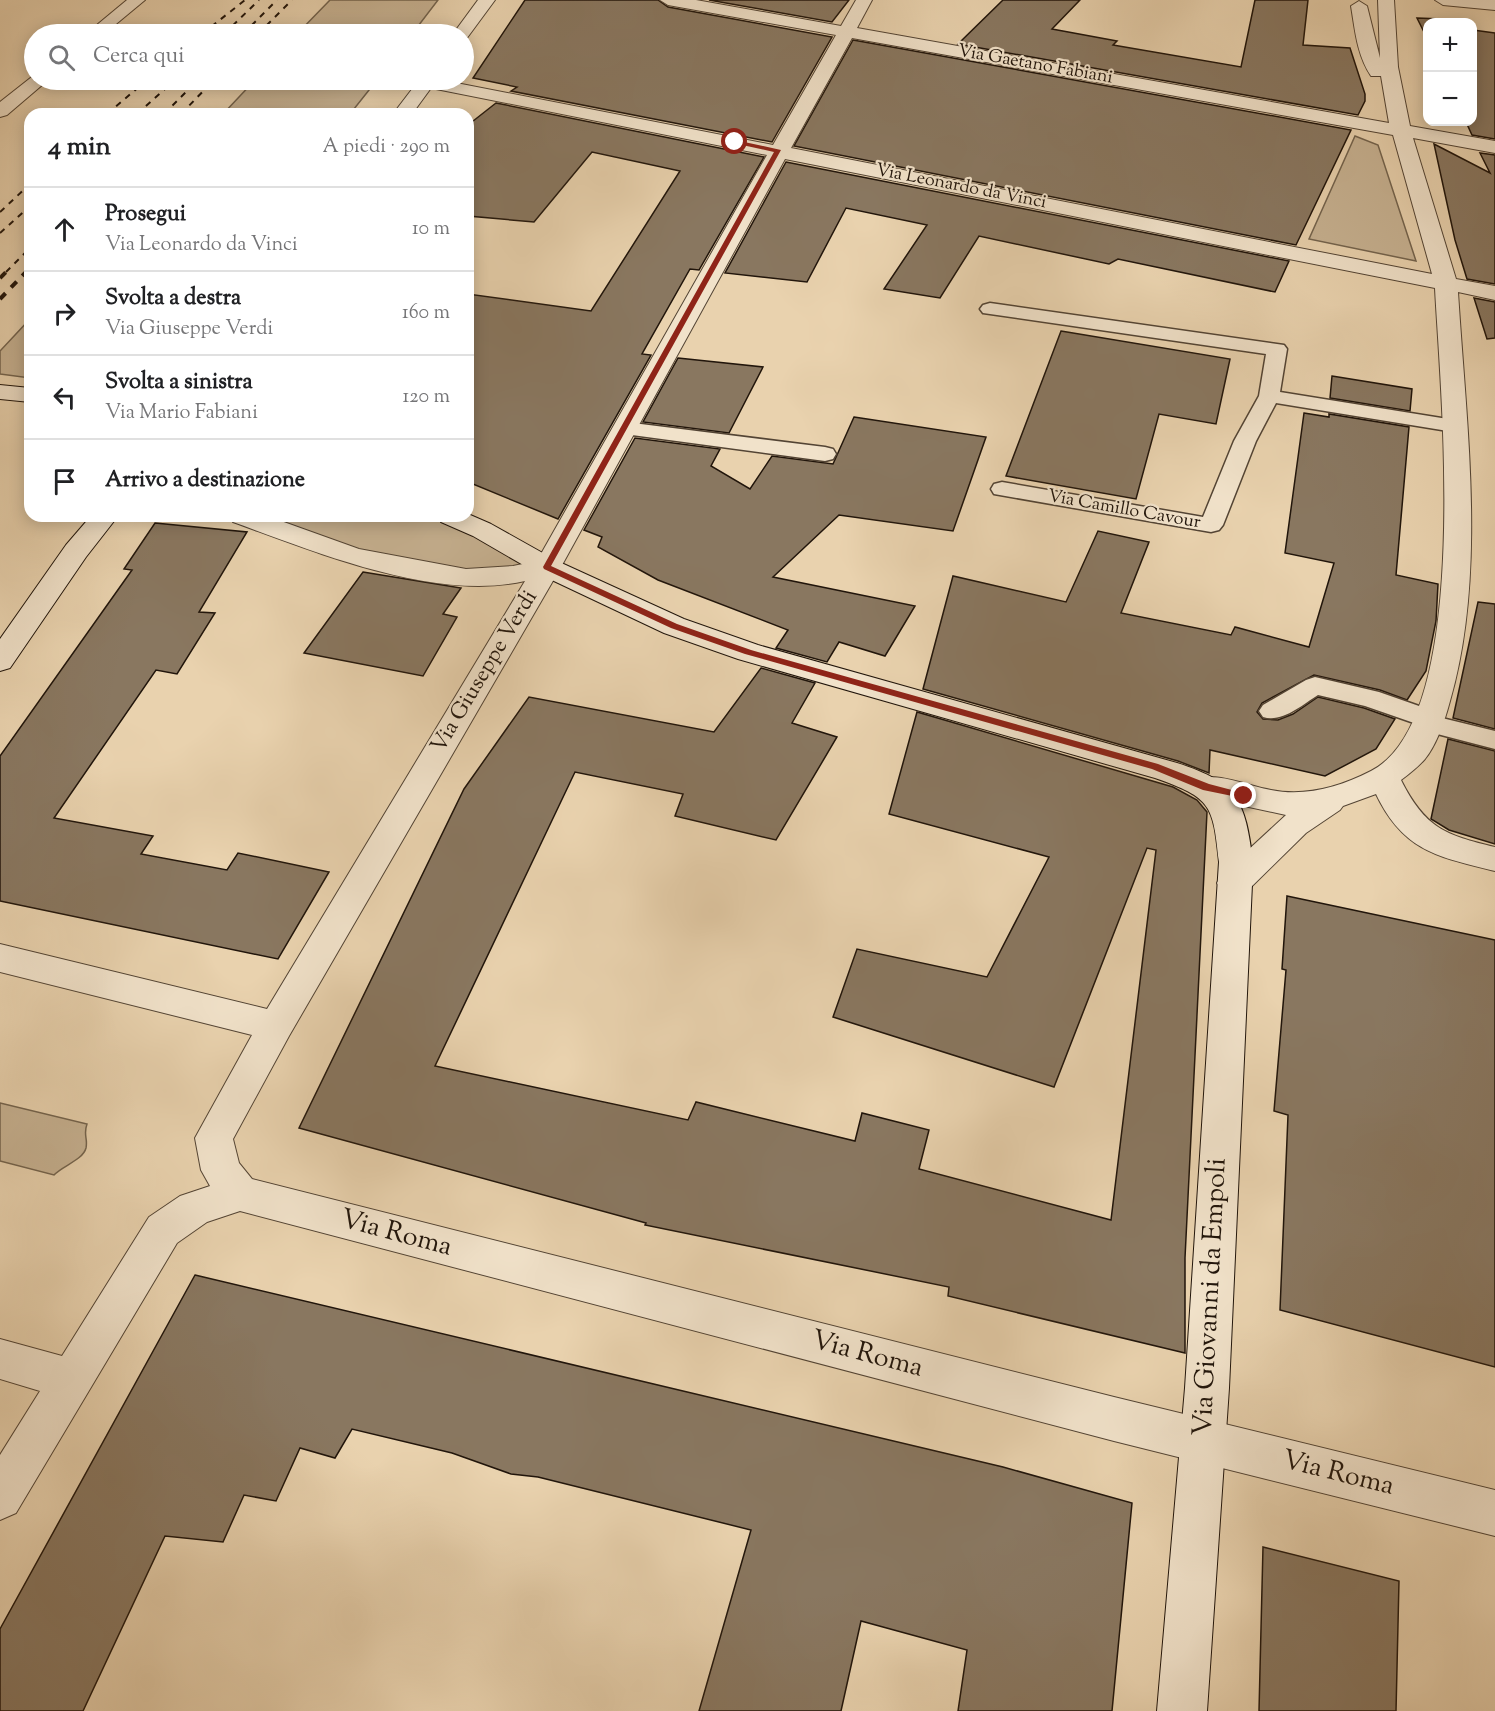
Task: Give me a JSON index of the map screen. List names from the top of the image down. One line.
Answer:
{"streets":{"street":["Via Gaetano Fabiani","Via Leonardo da Vinci","Via Giuseppe Verdi","Via Roma","Via Giovanni da Empoli"],"lane":["Via Camillo Cavour"]},"crossings":[["Via Gaetano Fabiani","Via Giuseppe Verdi"],["Via Leonardo da Vinci","Via Giuseppe Verdi"],["Via Giuseppe Verdi","Via Roma"],["Via Roma","Via Giovanni da Empoli"]],"page":{"map_buttons":["+","−"],"search":"Cerca qui","heading":["4 min","A piedi · 290 m"],"list":[["Prosegui","Via Leonardo da Vinci","10 m"],["Svolta a destra","Via Giuseppe Verdi","160 m"],["Svolta a sinistra","Via Mario Fabiani","120 m"],"Arrivo a destinazione"]}}
